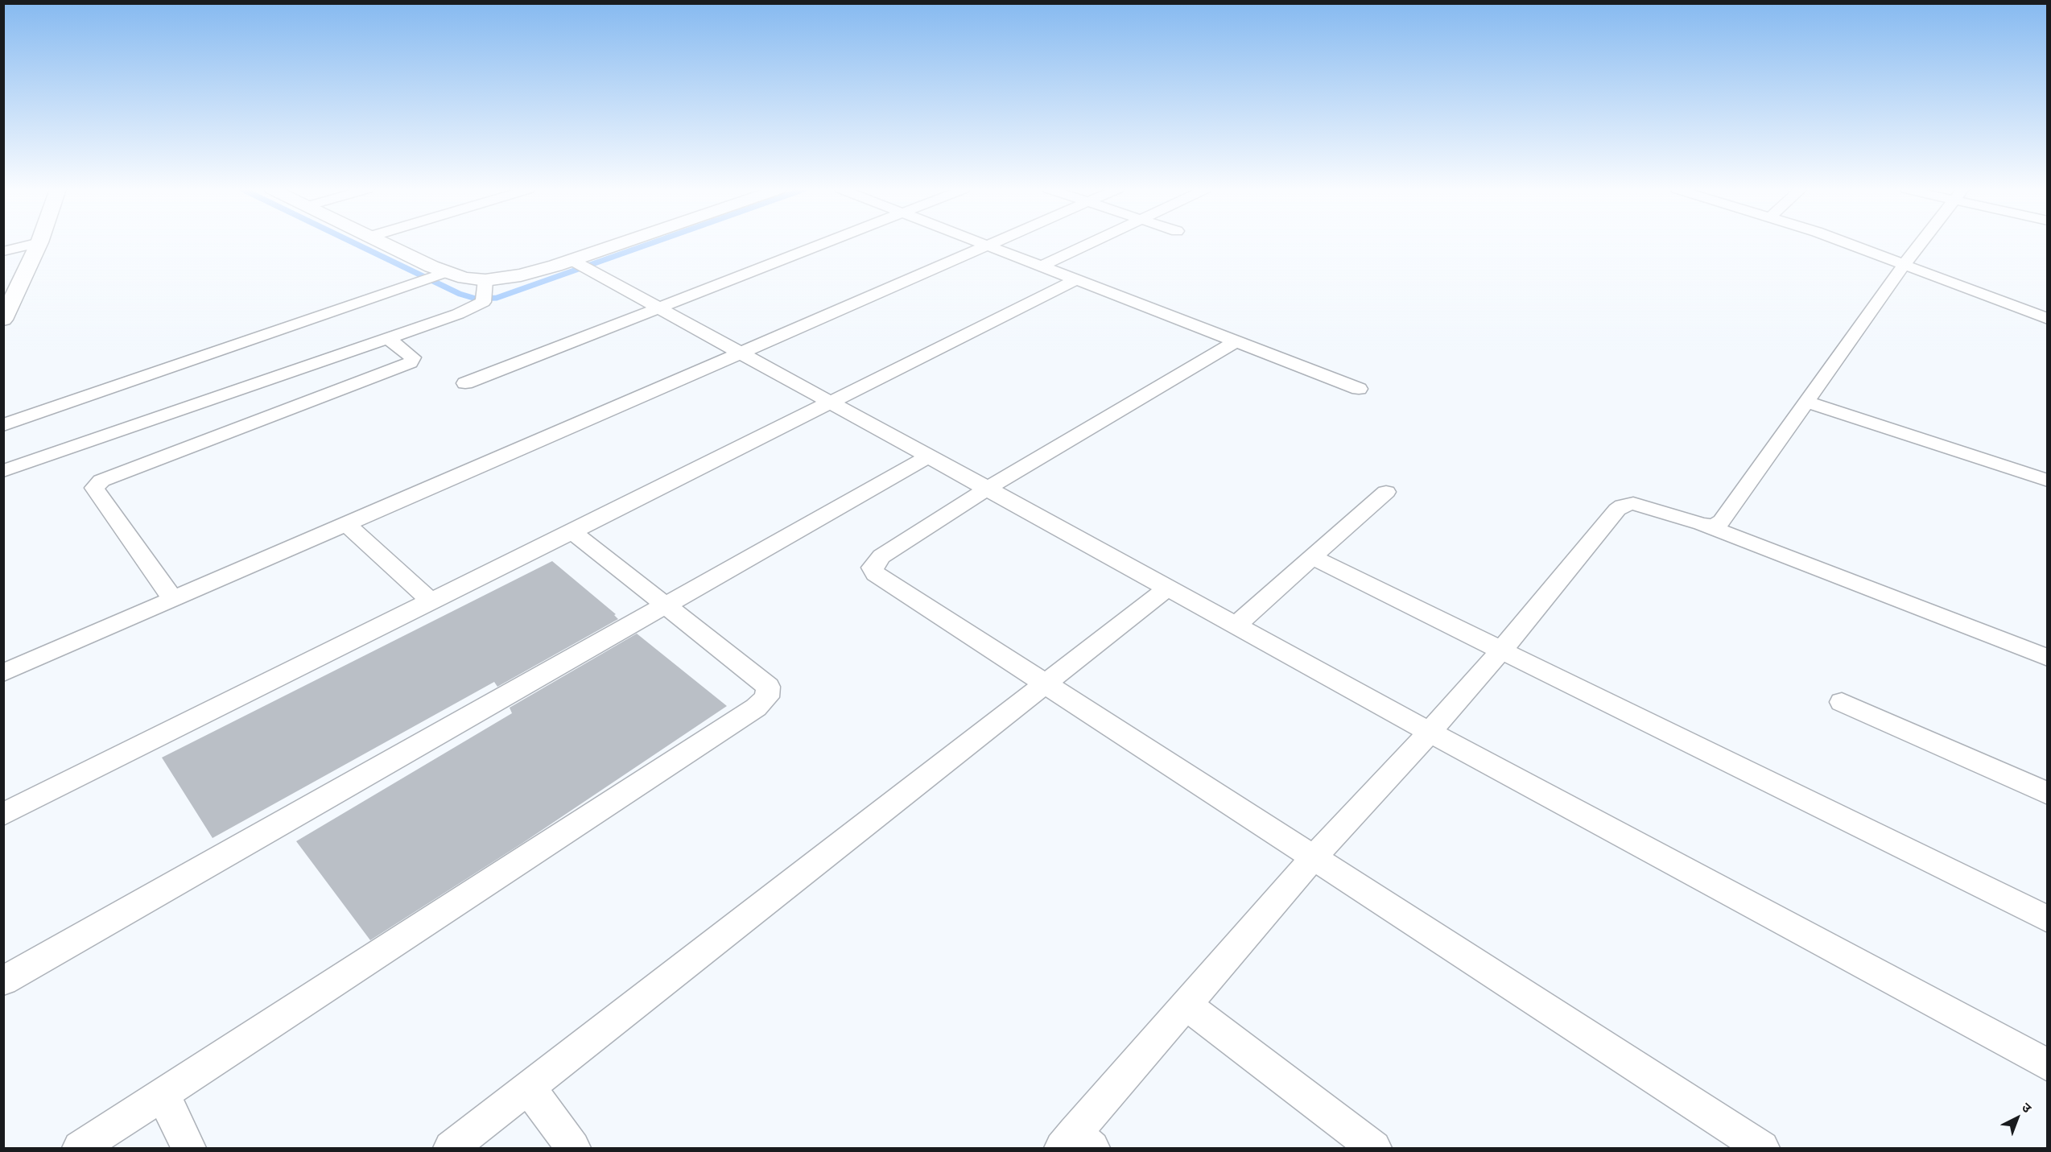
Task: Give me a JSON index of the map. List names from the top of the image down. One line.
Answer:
{"north":"top right"}
